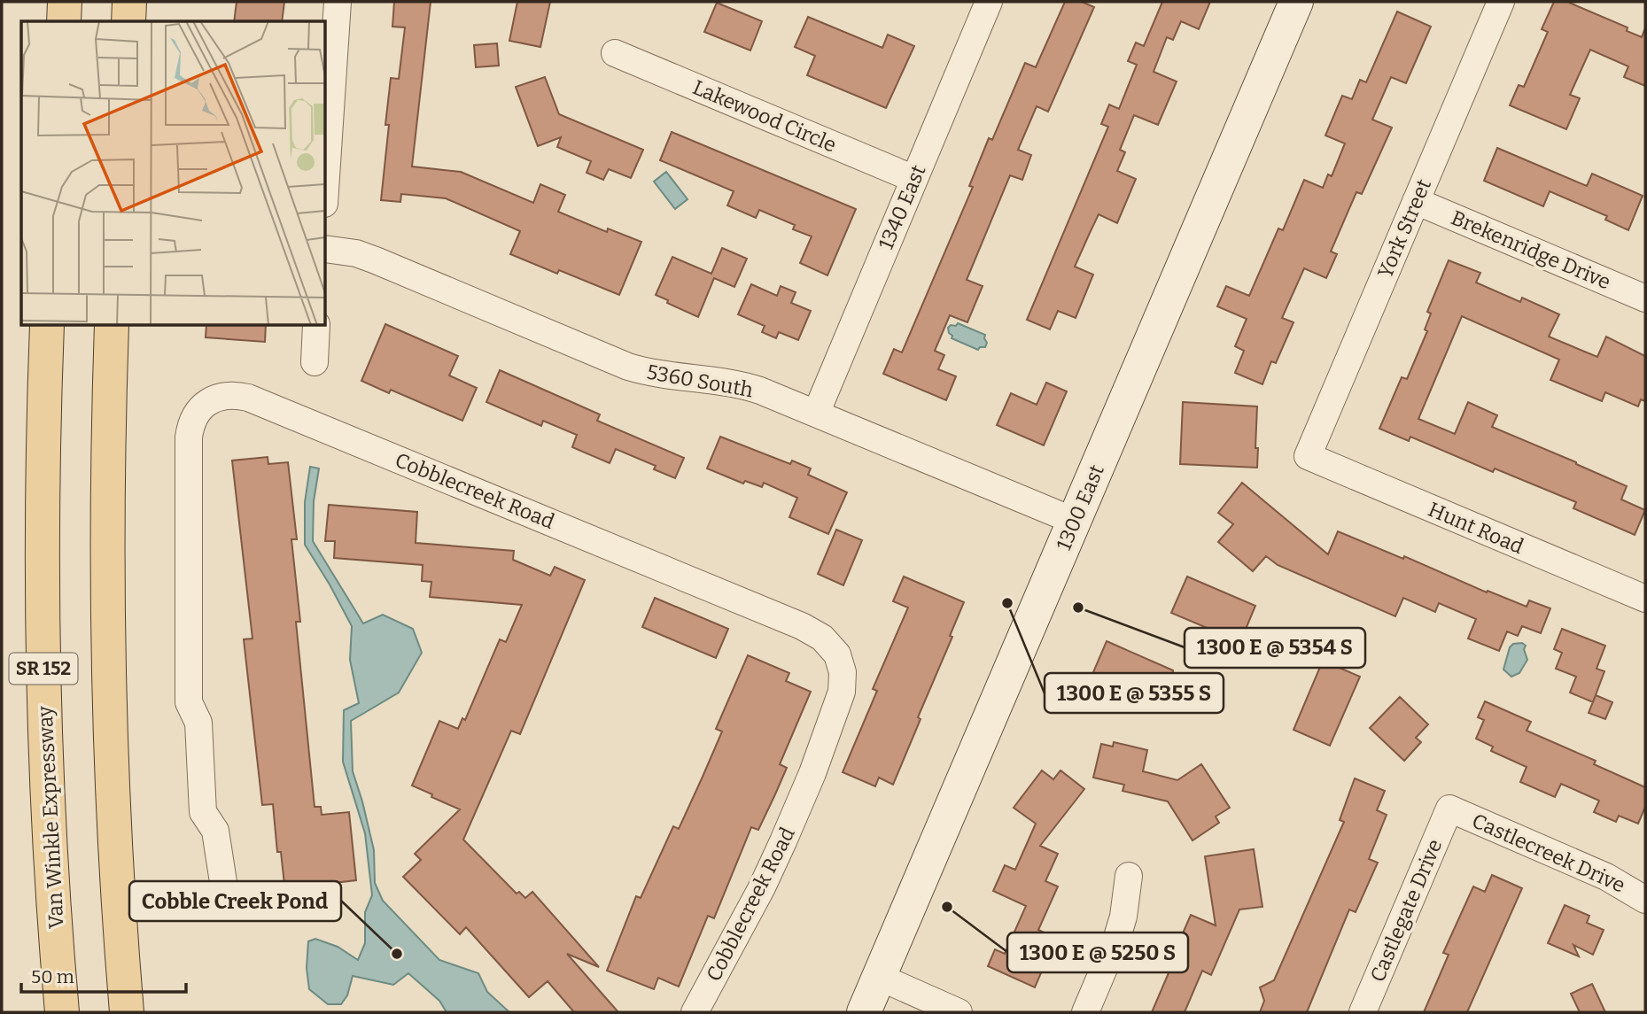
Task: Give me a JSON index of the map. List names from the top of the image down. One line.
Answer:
{"streets":{"main road":["1300 East","SR 152","Van Winkle Expressway"],"street":["Lakewood Circle","1340 East","York Street","Brekenridge Drive","5360 South","Cobblecreek Road","Hunt Road","Castlecreek Drive","Castlegate Drive"]},"crossings":[["Lakewood Circle","1340 East"],["1340 East","5360 South"],["York Street","Brekenridge Drive"],["York Street","Hunt Road"],["5360 South","1300 East"],["Castlecreek Drive","Castlegate Drive"]],"places":["1300 E @ 5355 S","1300 E @ 5354 S","1300 E @ 5250 S","Cobble Creek Pond"],"scale_bar":"50 m"}
